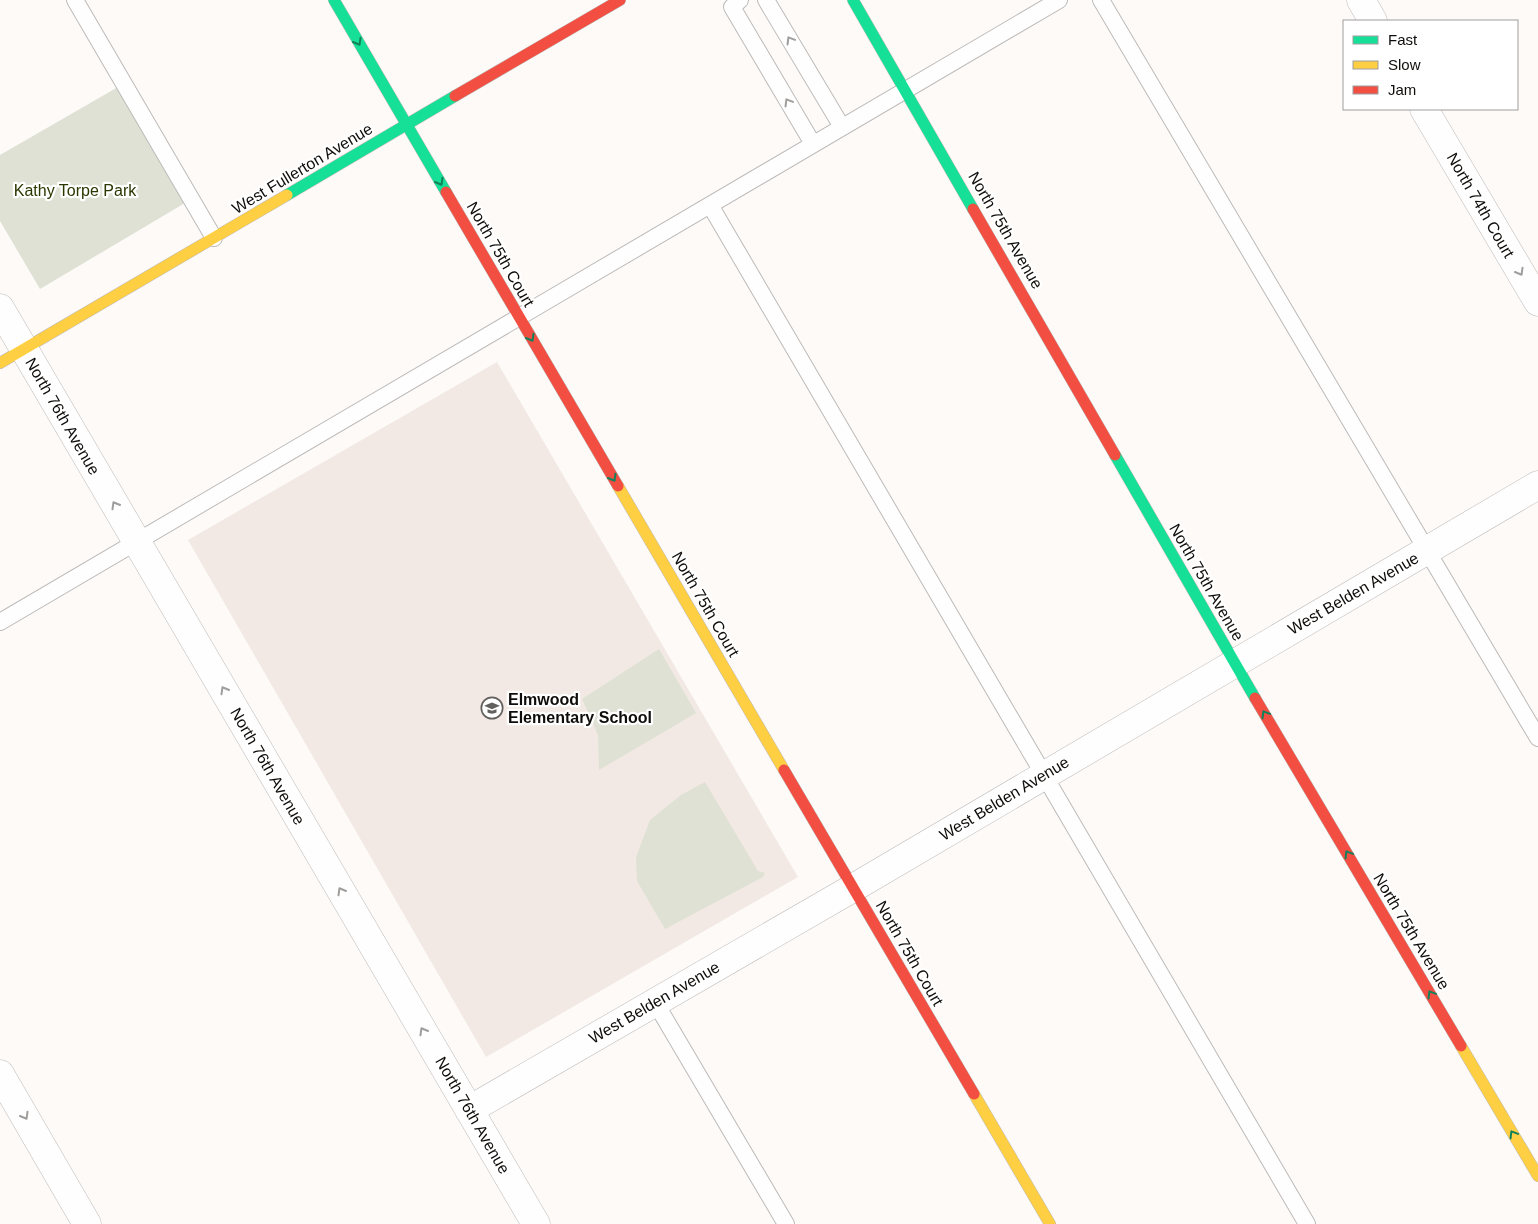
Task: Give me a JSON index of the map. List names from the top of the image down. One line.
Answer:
{"streets":{"street":["West Fullerton Avenue","North 74th Court","North 75th Avenue","North 75th Court","North 76th Avenue","West Belden Avenue"]},"crossings":[["West Fullerton Avenue","North 75th Court"],["West Fullerton Avenue","North 76th Avenue"],["North 75th Avenue","West Belden Avenue"],["North 75th Court","West Belden Avenue"],["North 76th Avenue","West Belden Avenue"]],"one_way":["North 74th Court","North 75th Avenue","North 75th Court","North 76th Avenue"],"parks":["Kathy Torpe Park"],"places":{"school or university":["Elmwood Elementary School"]},"legend":["Fast","Slow","Jam"]}
